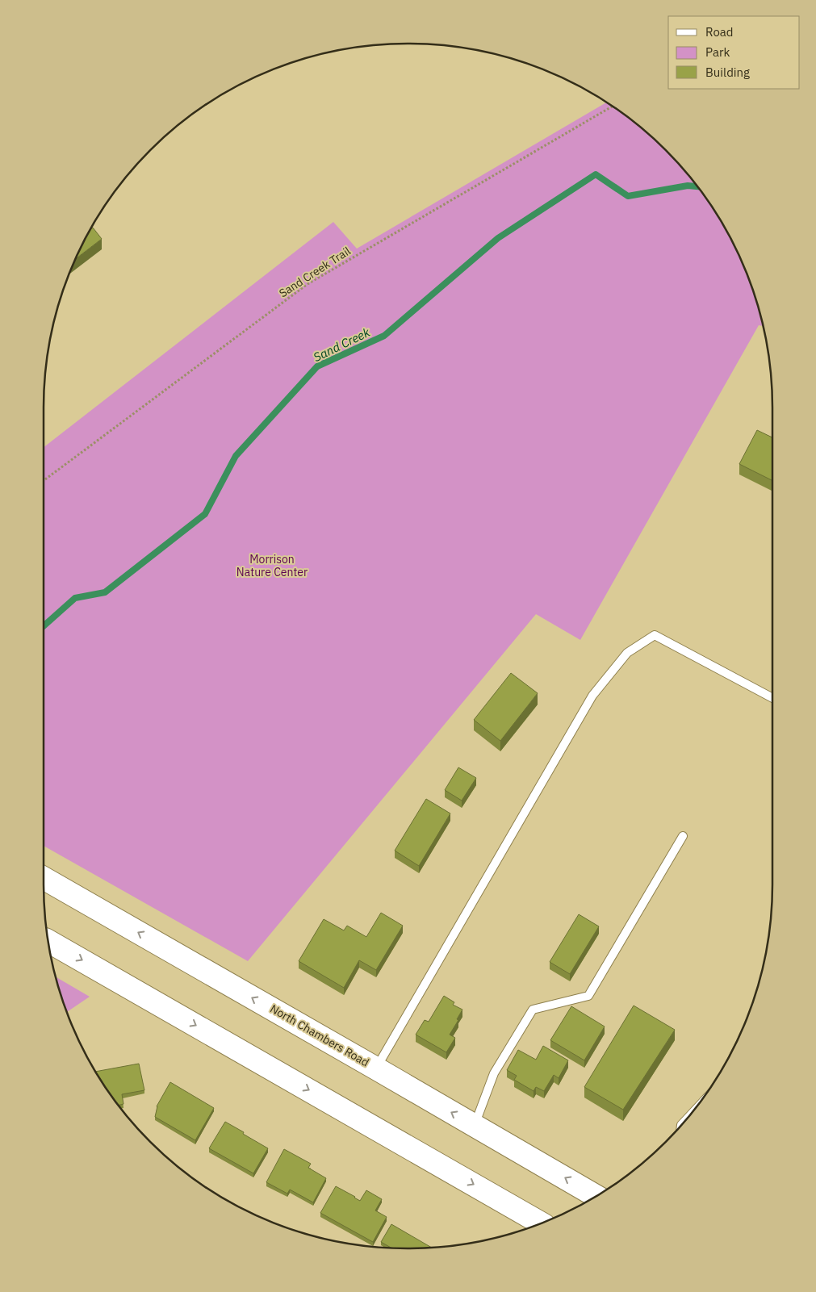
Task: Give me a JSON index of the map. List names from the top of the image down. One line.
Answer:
{"streets":{"main road":["North Chambers Road"],"path":["Sand Creek Trail"]},"water":["Sand Creek"],"parks":["Morrison Nature Center"],"legend":["Road","Park","Building"]}
